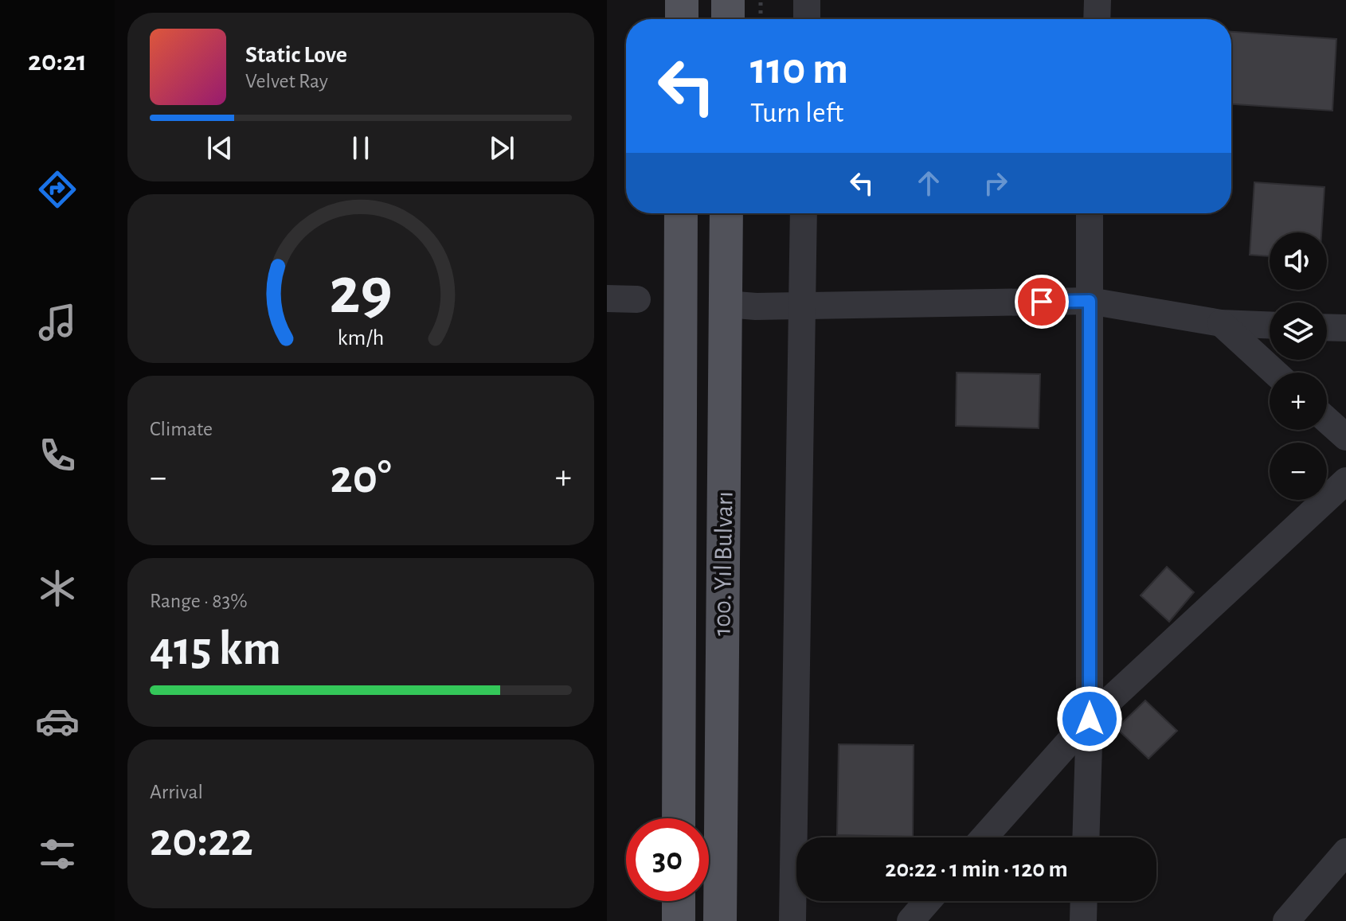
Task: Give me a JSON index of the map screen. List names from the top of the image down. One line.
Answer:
{"streets":{"main road":["100. Yıl Bulvarı"]},"page":{"tabs":"20:21","turn":["110 m","Turn left"],"song":["Static Love","Velvet Ray"],"map_buttons":["+","−"],"tile":["Climate",["Range · 83%","415 km"],["Arrival","20:22"]],"heat":["−","20°","+"],"limit":"30","trip":"20:22 · 1 min · 120 m","gauge":["29","km/h"]}}
